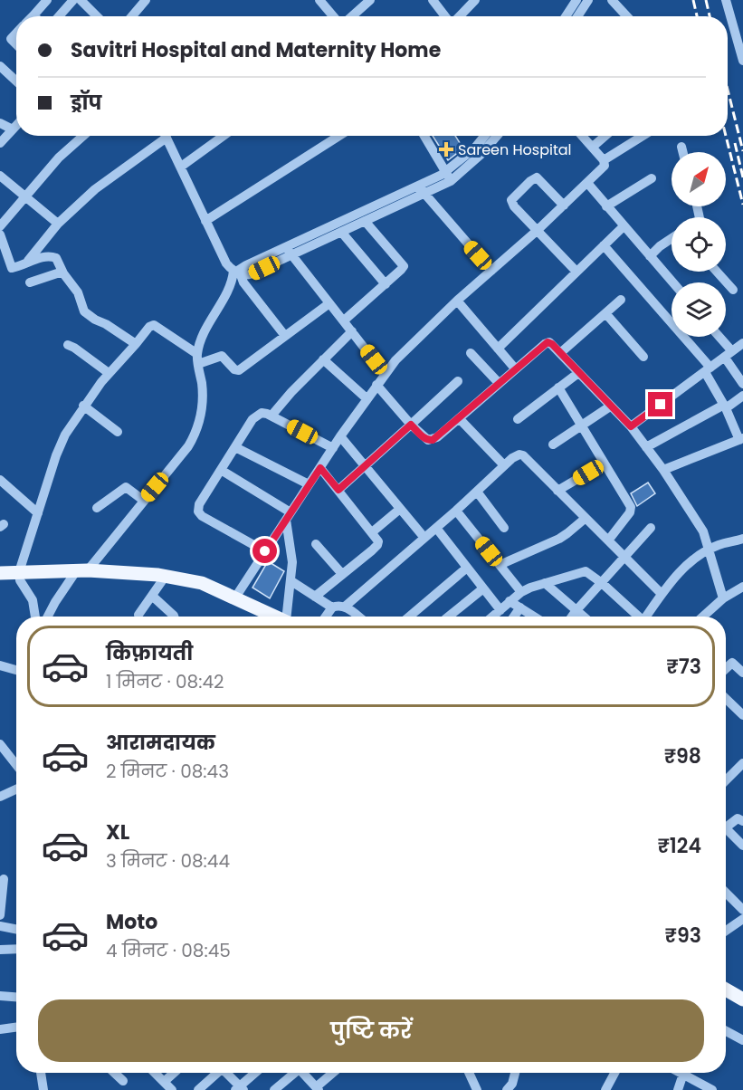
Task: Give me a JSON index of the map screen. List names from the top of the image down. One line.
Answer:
{"places":{"health":["Sareen Hospital"]},"north":"top right","page":{"banner":["Savitri Hospital and Maternity Home","ड्रॉप"],"list":[{"name":"किफ़ायती","note":"1 मिनट · 08:42","value":"₹73"},{"name":"आरामदायक","note":"2 मिनट · 08:43","value":"₹98"},{"name":"XL","note":"3 मिनट · 08:44","value":"₹124"},{"name":"Moto","note":"4 मिनट · 08:45","value":"₹93"}],"buttons":"पुष्टि करें"}}
